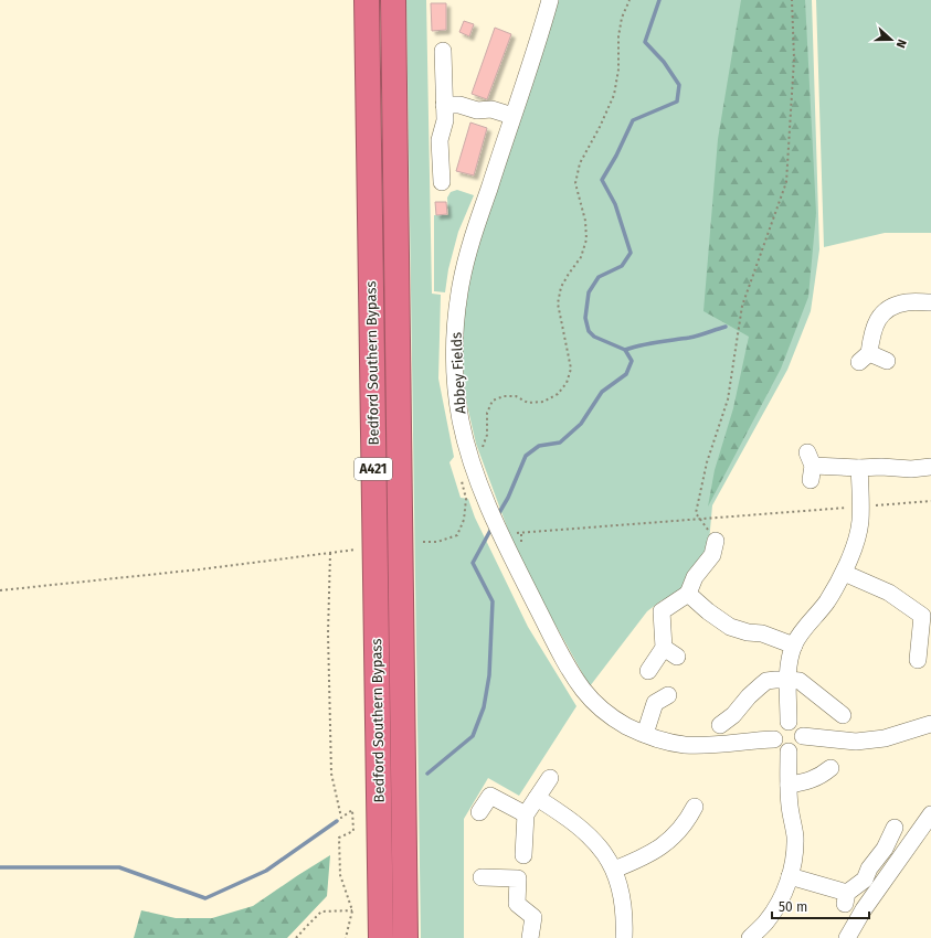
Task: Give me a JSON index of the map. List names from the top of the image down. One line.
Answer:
{"streets":{"highway":["Bedford Southern Bypass","A421"],"street":["Abbey Fields"]},"scale_bar":"50 m","north":"right"}
